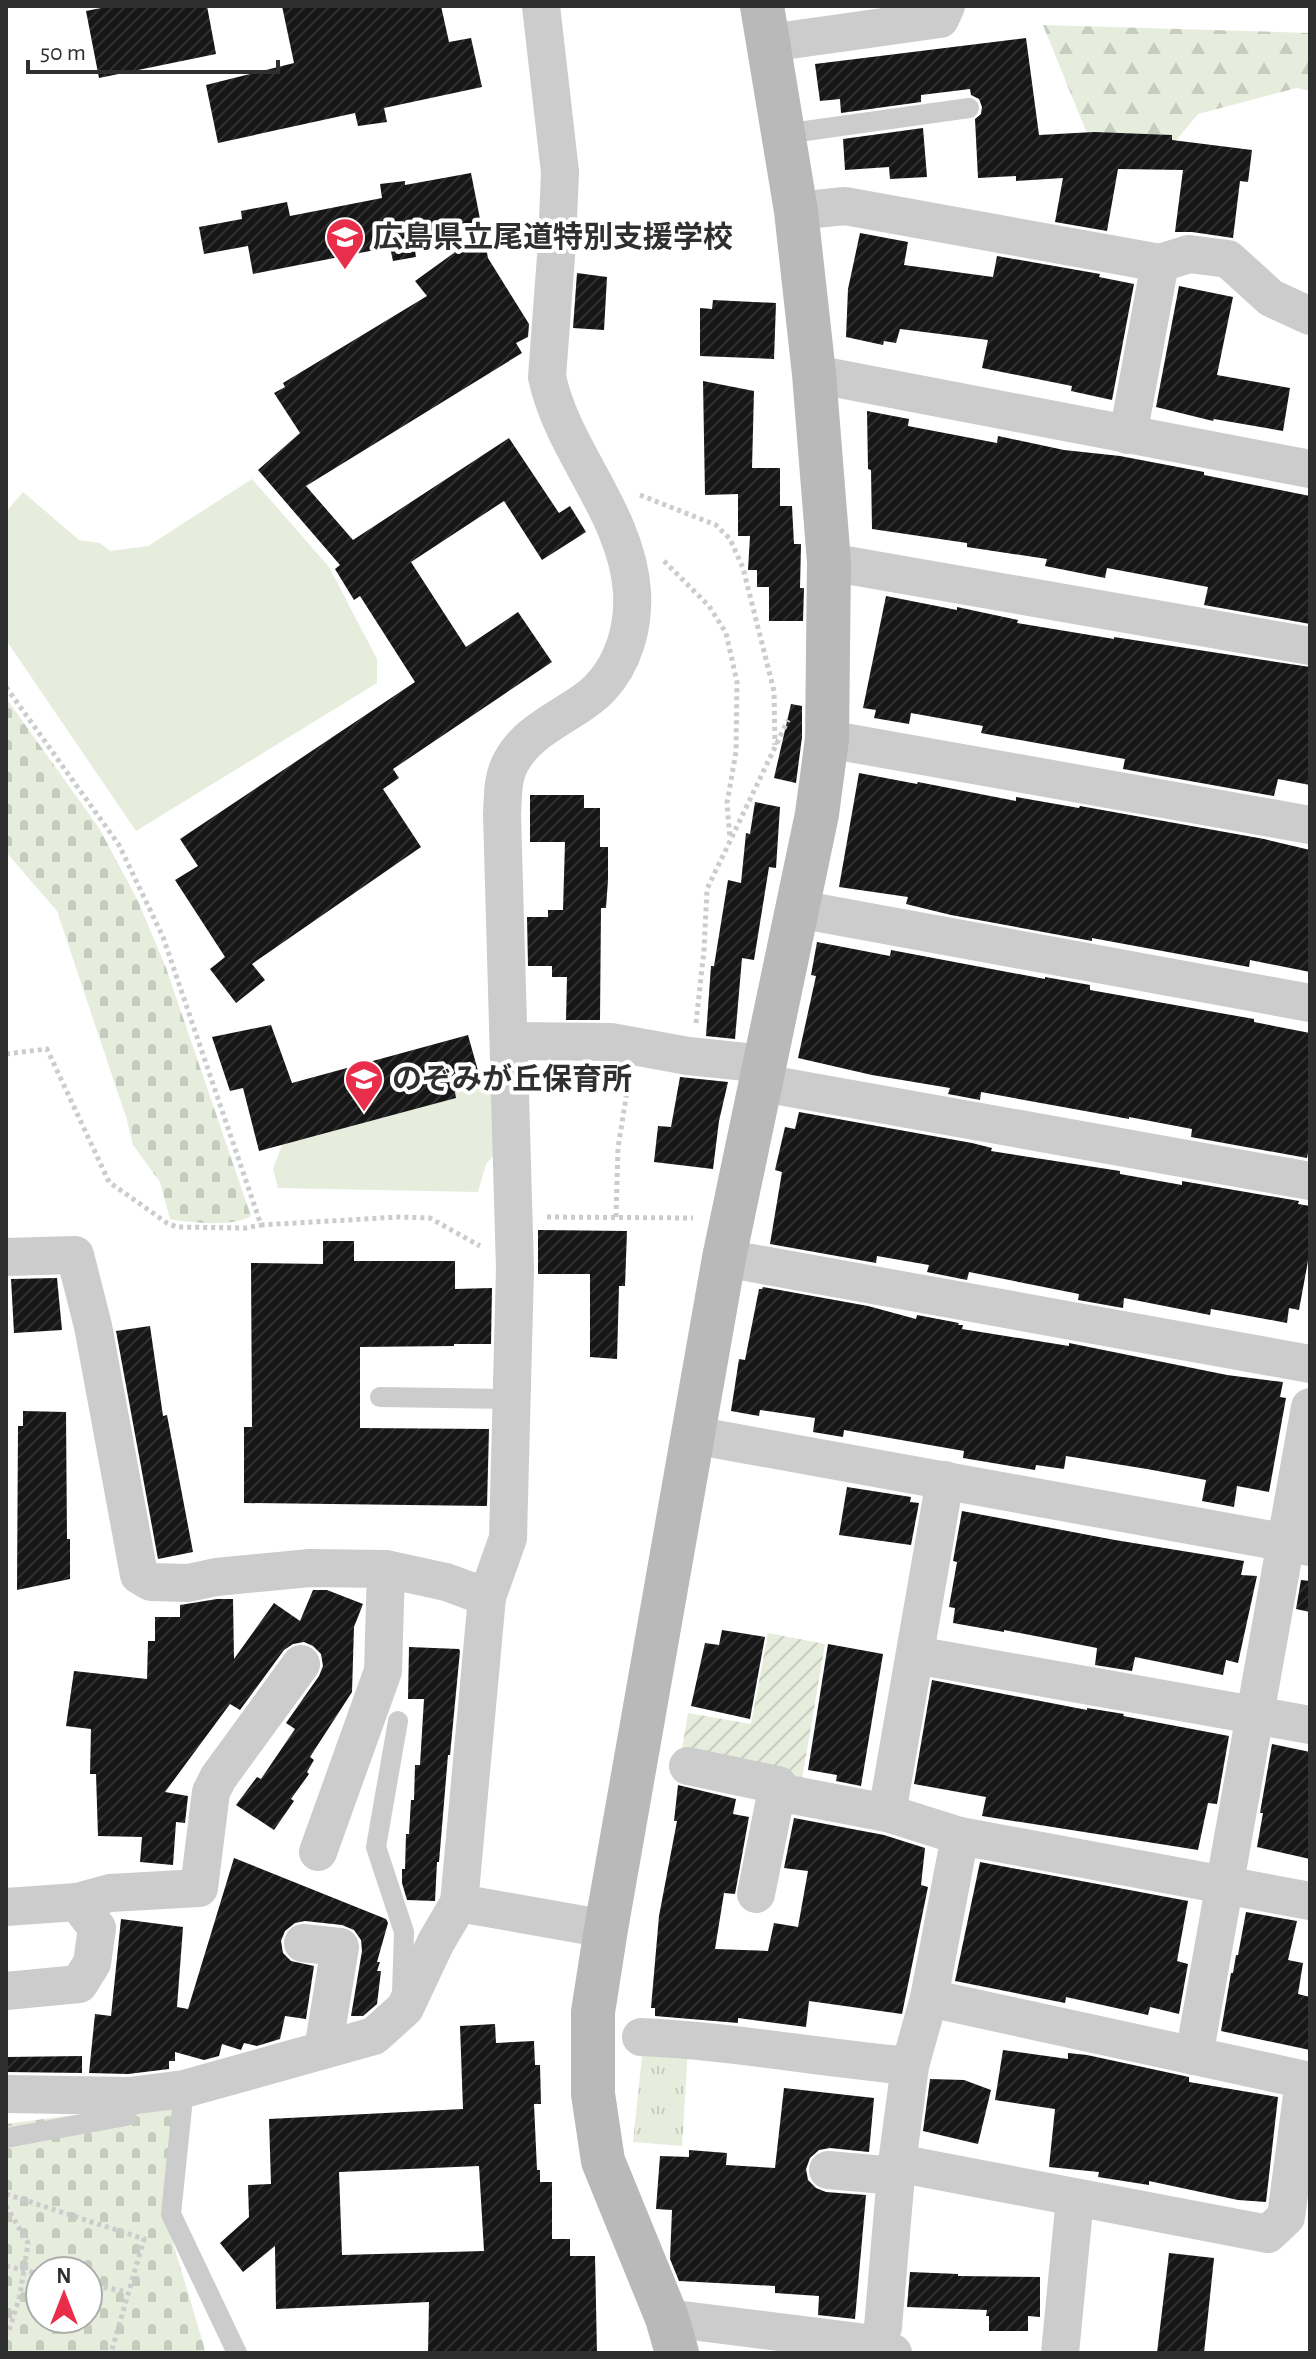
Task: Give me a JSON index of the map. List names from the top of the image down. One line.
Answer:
{"places":{"school or university":["広島県立尾道特別支援学校","のぞみが丘保育所"]},"scale_bar":"50 m","north":"top"}
